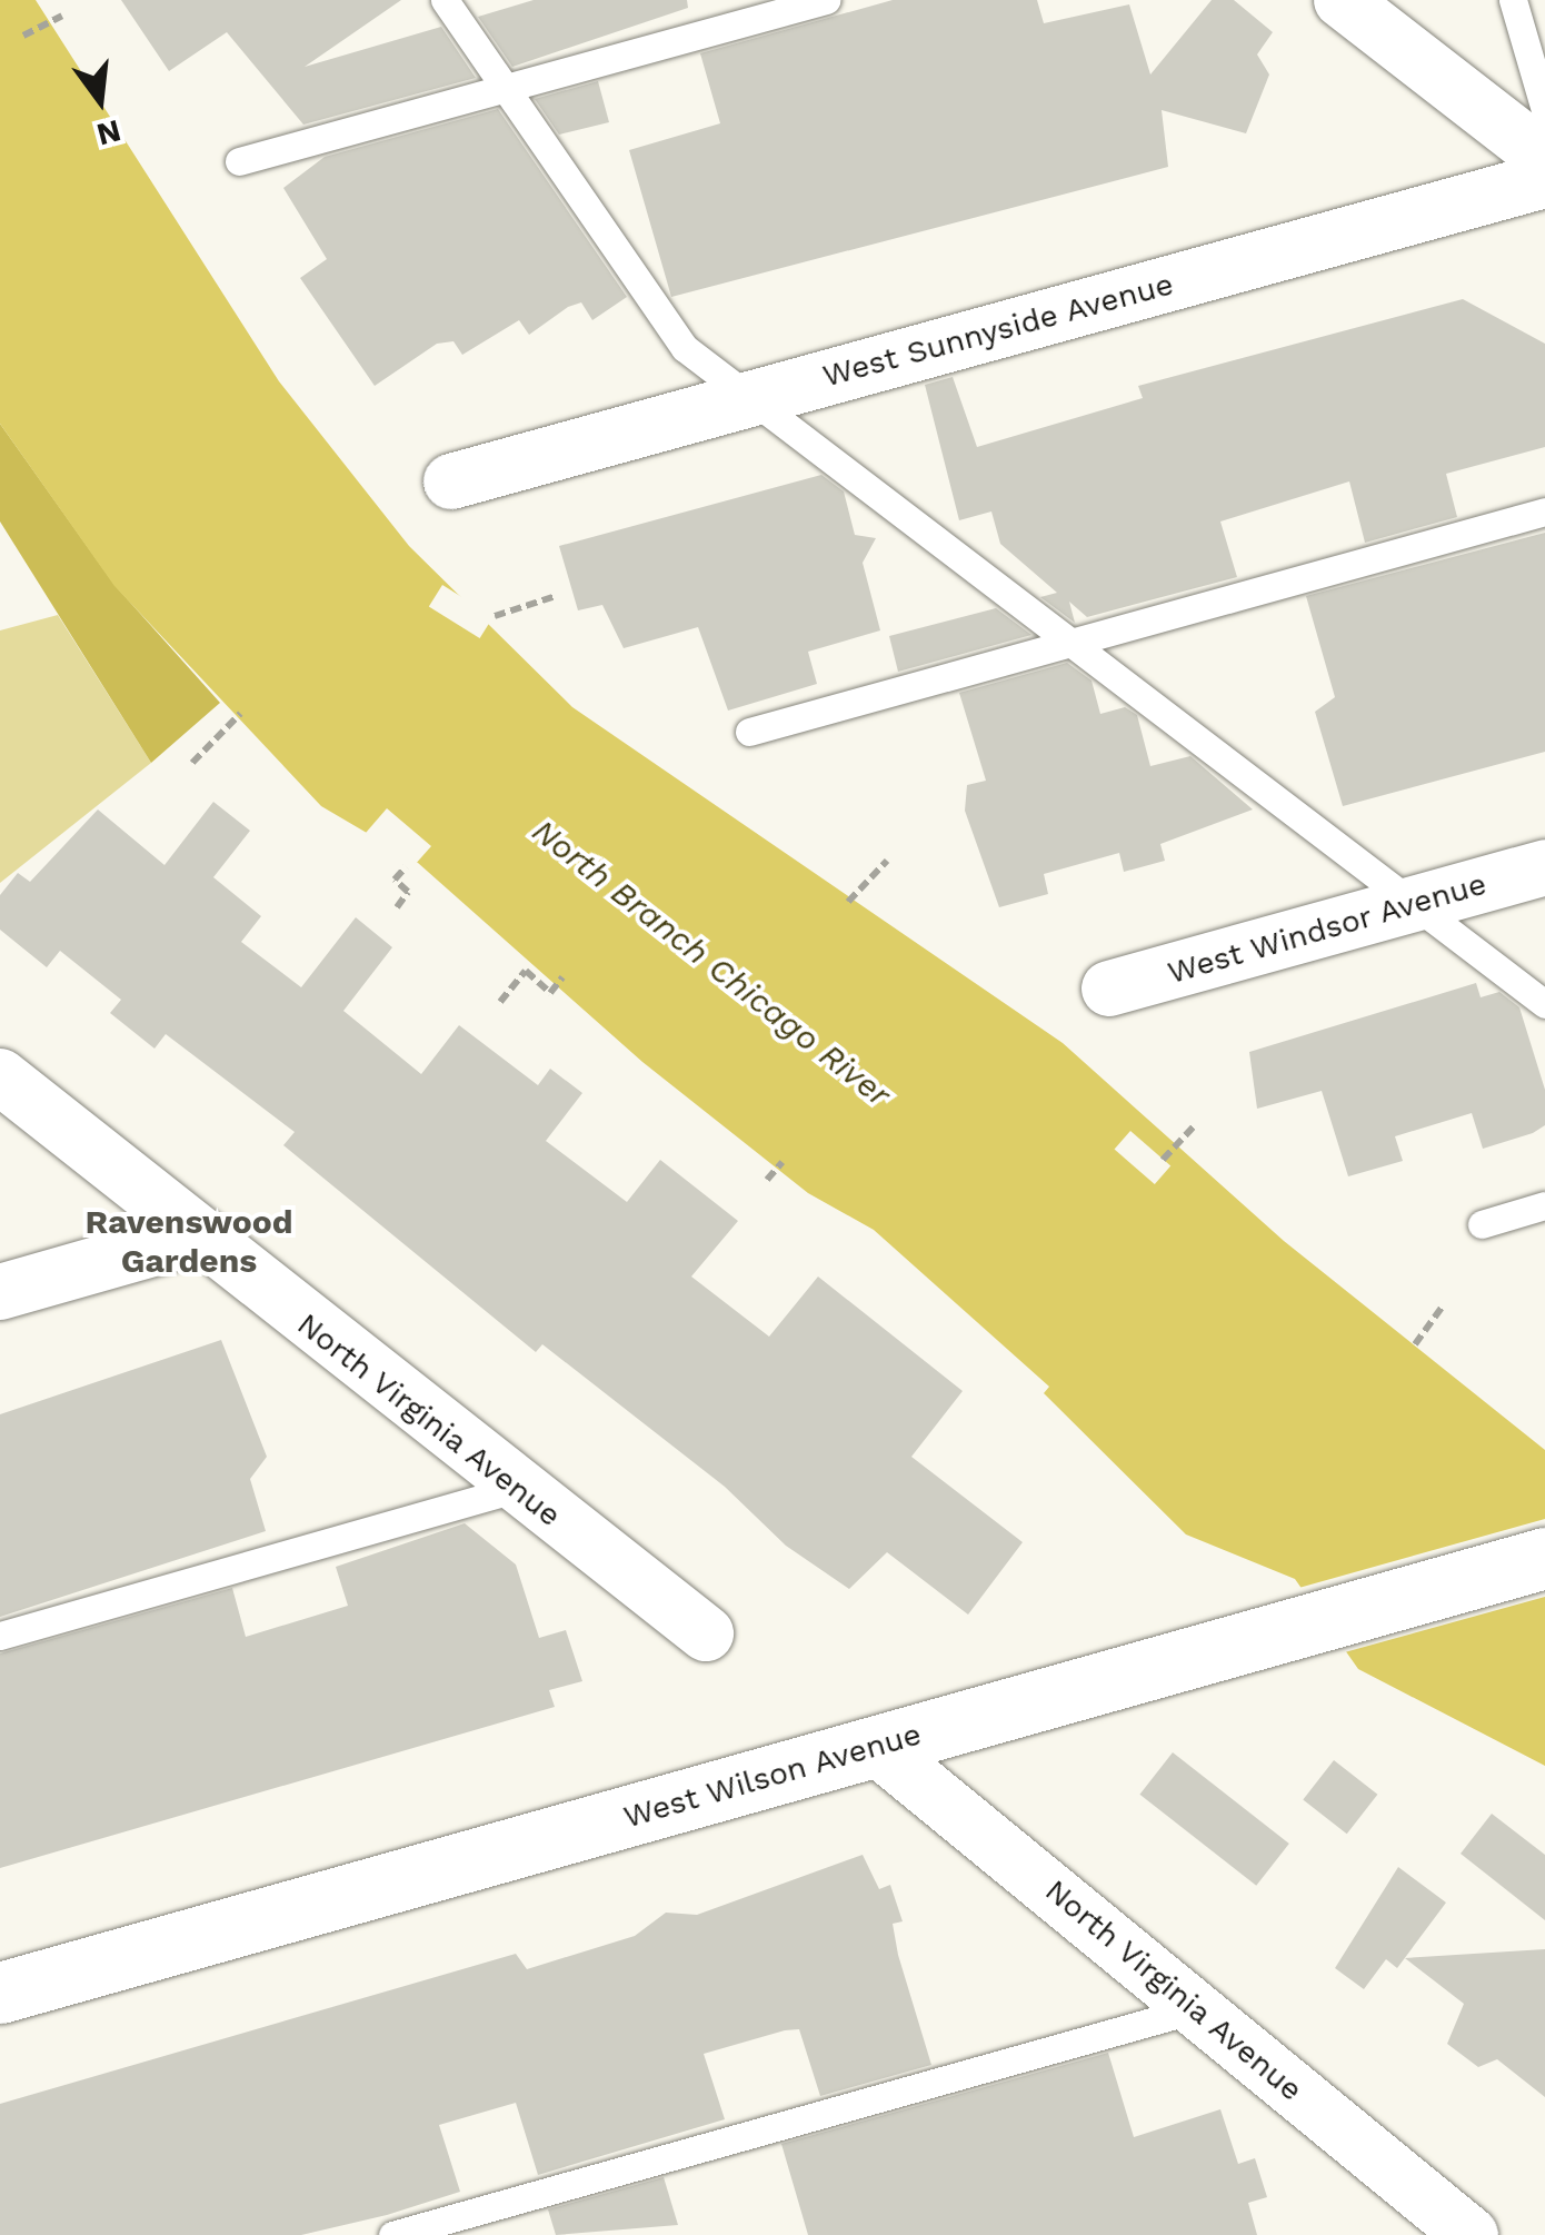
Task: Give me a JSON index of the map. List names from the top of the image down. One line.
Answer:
{"streets":{"street":["West Sunnyside Avenue","West Windsor Avenue","North Virginia Avenue","West Wilson Avenue"]},"crossings":[["North Virginia Avenue","West Wilson Avenue"]],"districts":["Ravenswood Gardens"],"water":["North Branch Chicago River"],"north":"bottom"}
